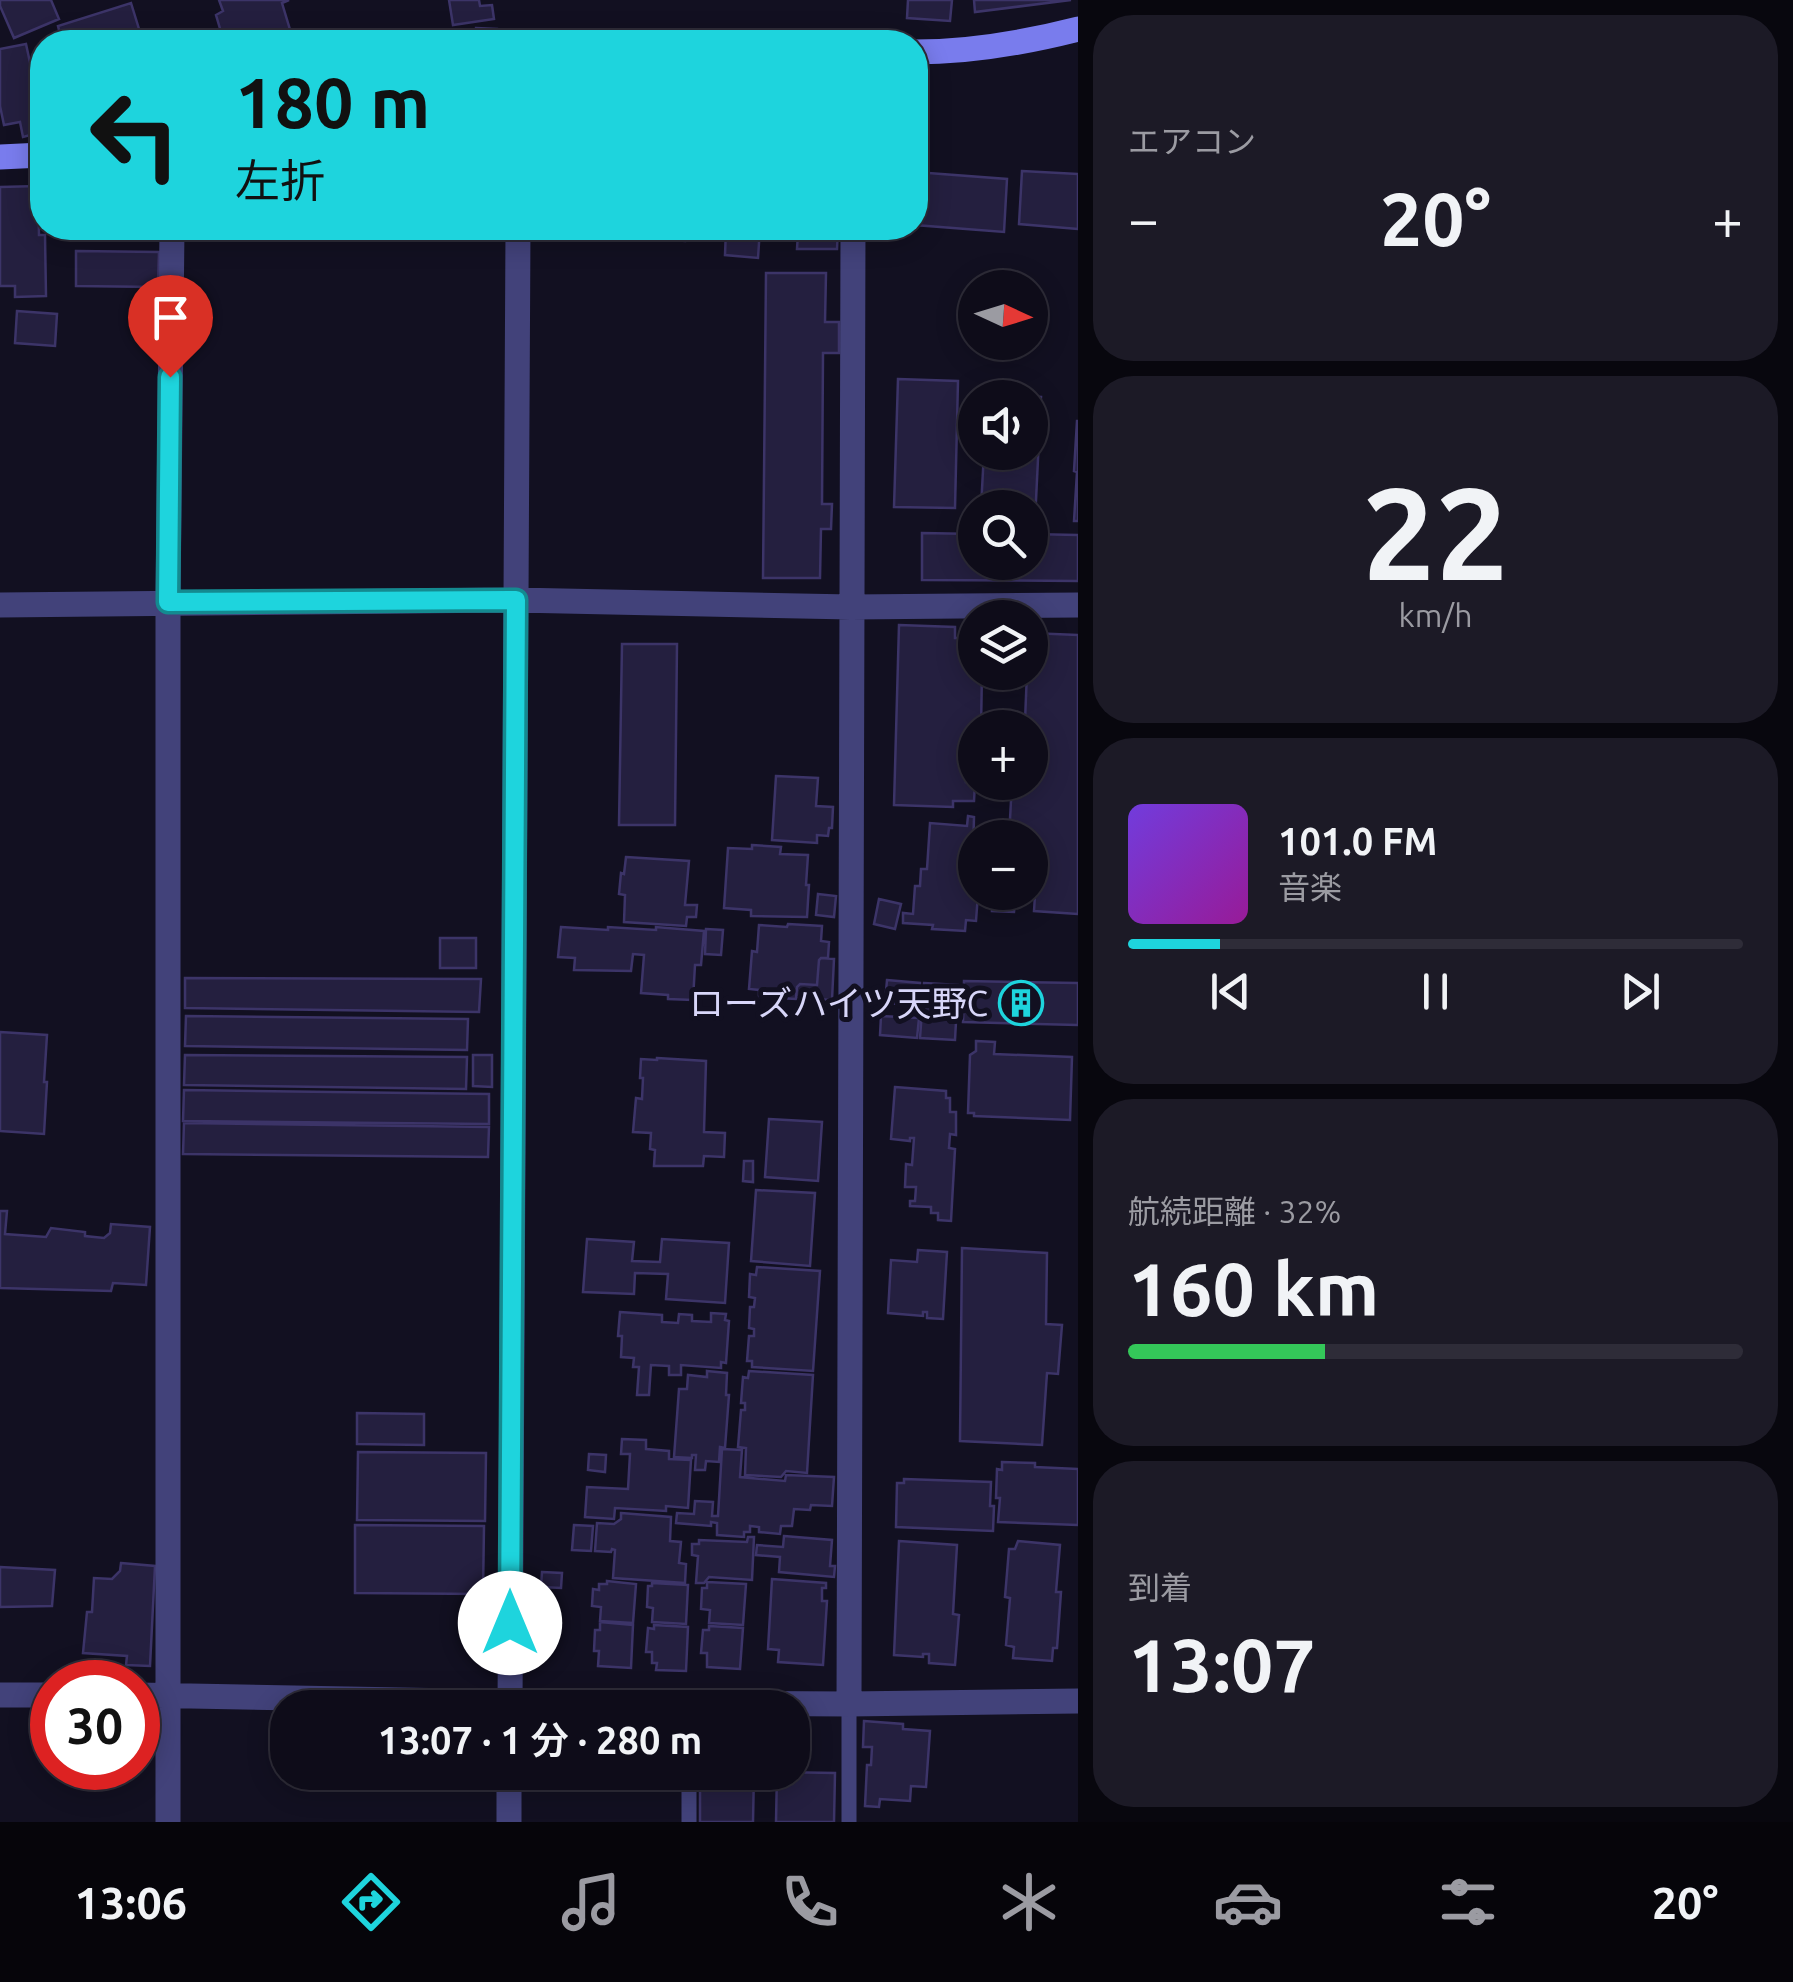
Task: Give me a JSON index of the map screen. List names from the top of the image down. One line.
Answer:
{"places":{"building":["ローズハイツ天野C"]},"north":"right","page":{"tile":["エアコン",["22","km/h"],["航続距離 · 32%","160 km"],["到着","13:07"]],"turn":["180 m","左折"],"heat":["−","20°","+"],"map_buttons":["+","−"],"song":["101.0 FM","音楽"],"limit":"30","trip":"13:07 · 1 分 · 280 m","tabs":["13:06","20°"]}}
